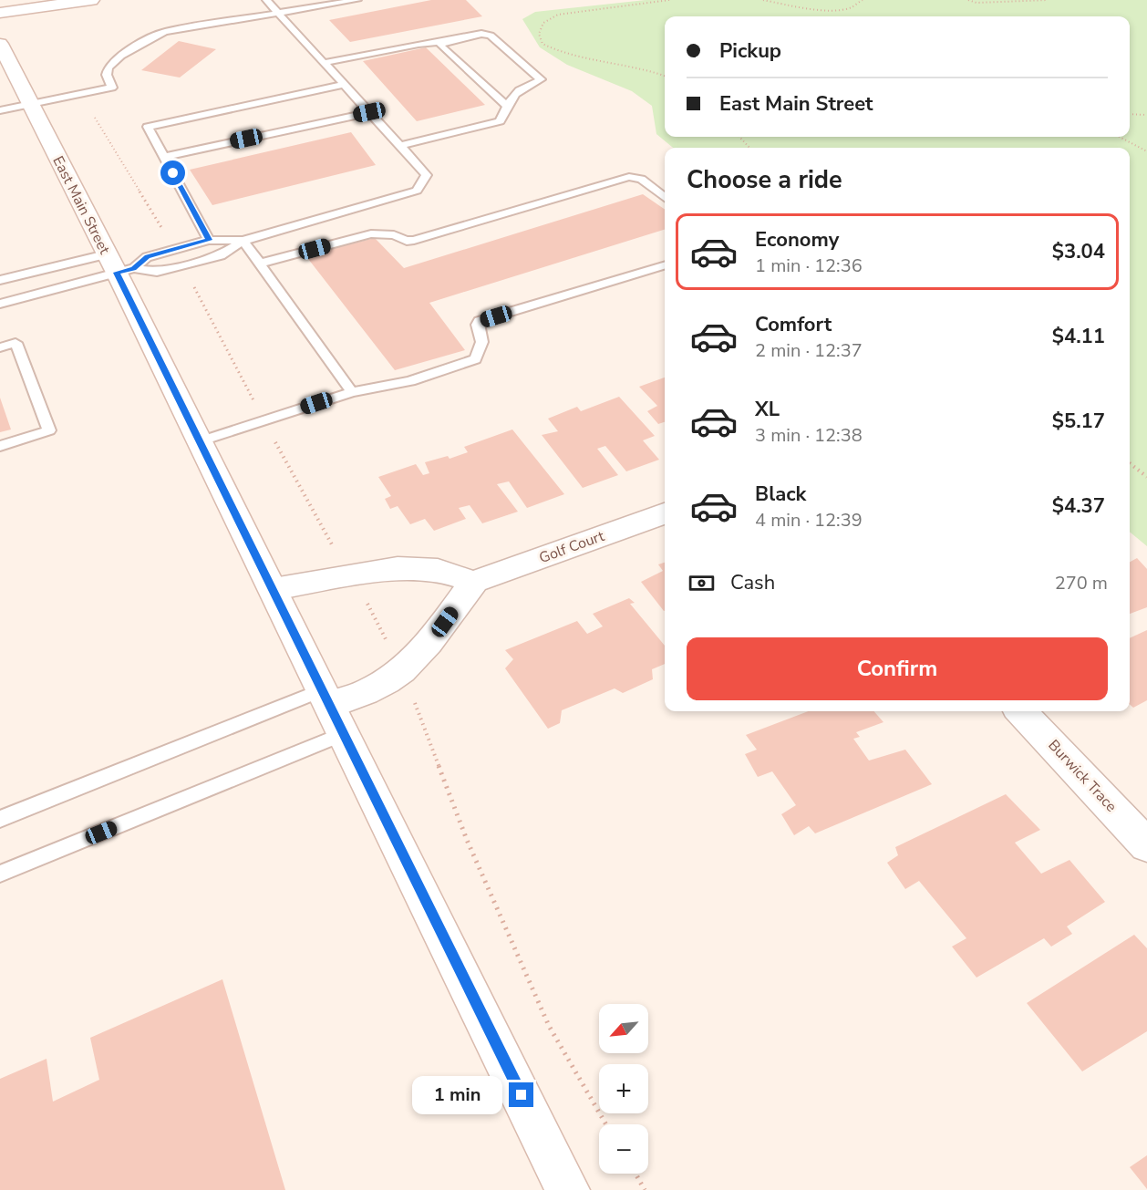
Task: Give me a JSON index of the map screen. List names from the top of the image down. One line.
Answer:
{"streets":{"main road":["East Main Street","Golf Court","Burwick Trace"]},"north":"bottom left","page":{"banner":["Pickup","East Main Street"],"heading":"Choose a ride","list":[{"name":"Economy","note":"1 min · 12:36","value":"$3.04"},{"name":"Comfort","note":"2 min · 12:37","value":"$4.11"},{"name":"XL","note":"3 min · 12:38","value":"$5.17"},{"name":"Black","note":"4 min · 12:39","value":"$4.37"}],"pay":["Cash","270 m"],"buttons":"Confirm","map_buttons":["+","−"],"bubble":"1 min"}}
